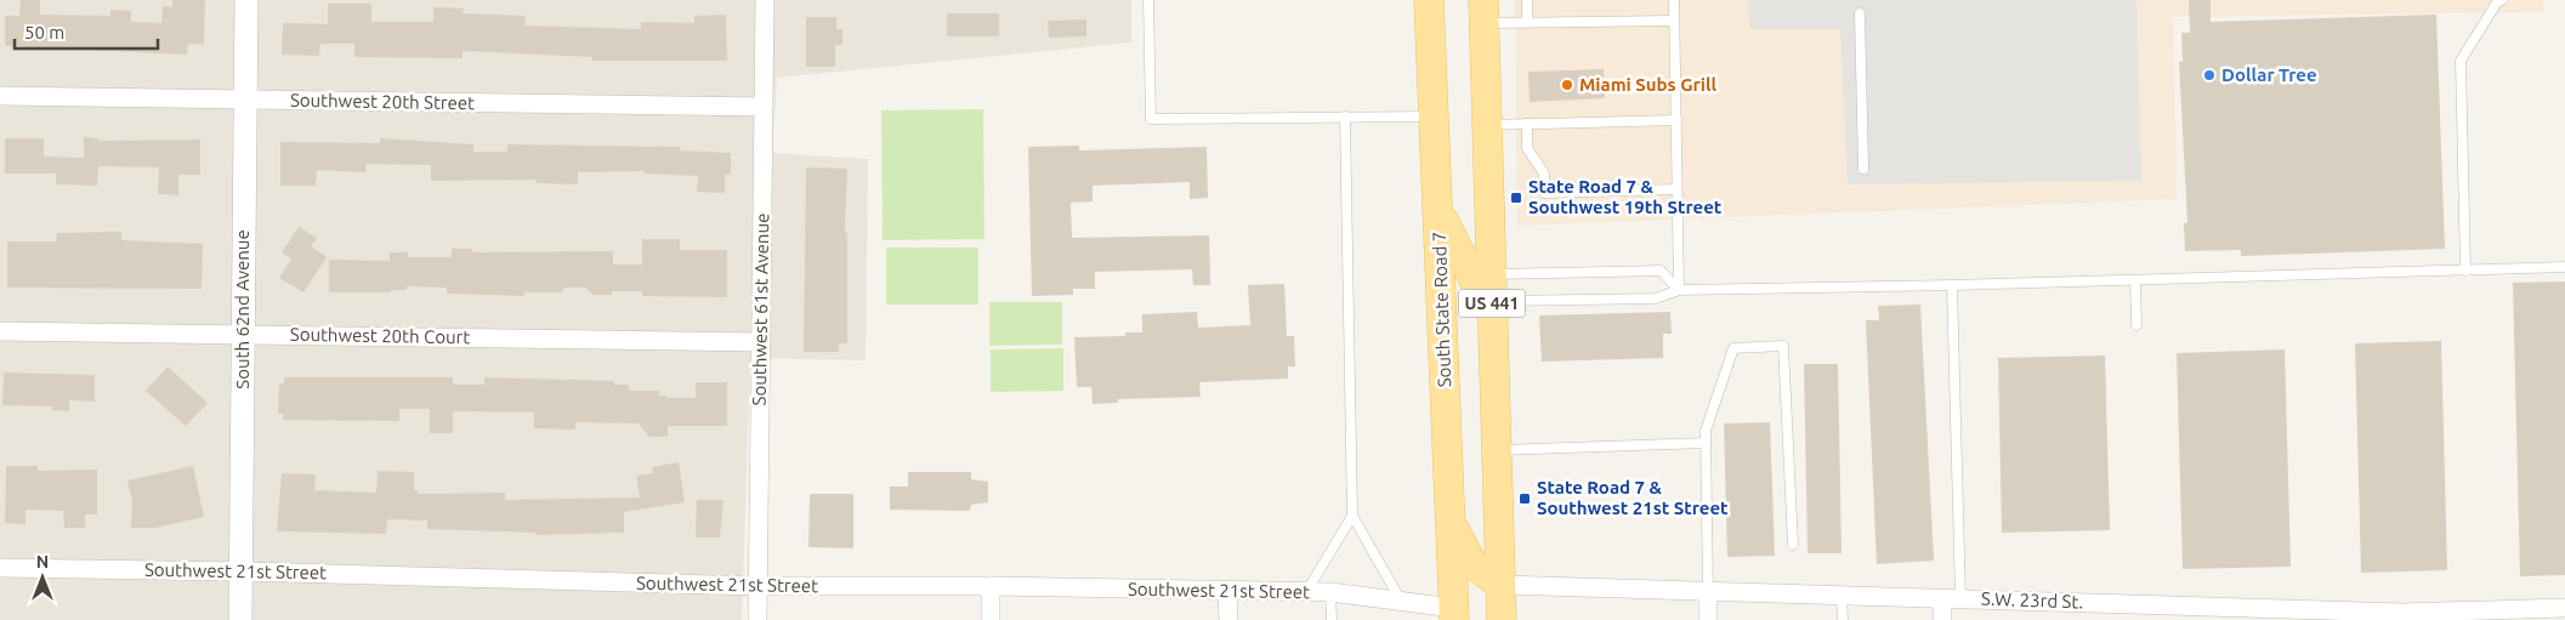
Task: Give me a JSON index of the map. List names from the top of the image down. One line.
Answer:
{"streets":{"main road":["US 441","South State Road 7"],"street":["Southwest 20th Street","South 62nd Avenue","Southwest 61st Avenue","Southwest 20th Court","Southwest 21st Street","S.W. 23rd St."]},"crossings":[["Southwest 20th Street","South 62nd Avenue"],["Southwest 20th Street","Southwest 61st Avenue"],["US 441","S.W. 23rd St."],["South 62nd Avenue","Southwest 20th Court"],["South 62nd Avenue","Southwest 21st Street"],["Southwest 61st Avenue","Southwest 20th Court"],["Southwest 61st Avenue","Southwest 21st Street"],["South State Road 7","Southwest 21st Street"]],"places":{"other":["Dollar Tree","Miami Subs Grill"],"transit":["State Road 7 & Southwest 19th Street","State Road 7 & Southwest 21st Street"]},"scale_bar":"50 m","north":"top"}
